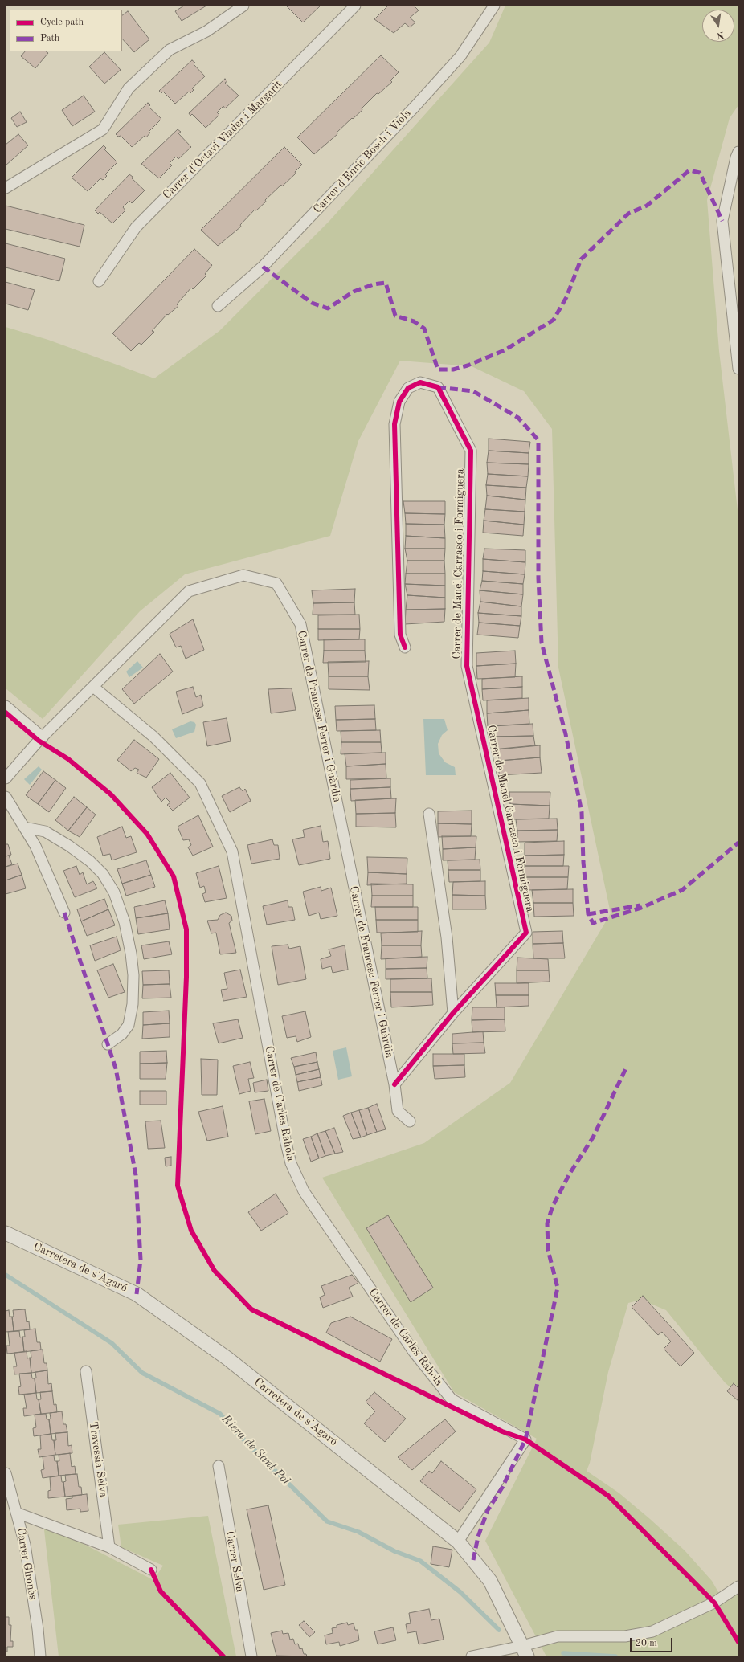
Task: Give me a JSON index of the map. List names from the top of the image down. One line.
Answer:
{"streets":{"street":["Carrer d'Octavi Viader i Margarit","Carrer d'Enric Bosch i Viola","Carrer de Manel Carrasco i Formiguera","Carrer de Francesc Ferrer i Guàrdia","Carrer de Carles Rahola","Carretera de s'Agaró","Travessia Selva","Carrer Selva","Carrer Gironès"]},"crossings":[["Carrer de Manel Carrasco i Formiguera","Carrer de Francesc Ferrer i Guàrdia"],["Carrer de Francesc Ferrer i Guàrdia","Carrer de Carles Rahola"],["Carrer de Carles Rahola","Carretera de s'Agaró"]],"water":["Riera de Sant Pol"],"legend":["Cycle path","Path"],"scale_bar":"20 m","north":"bottom"}
